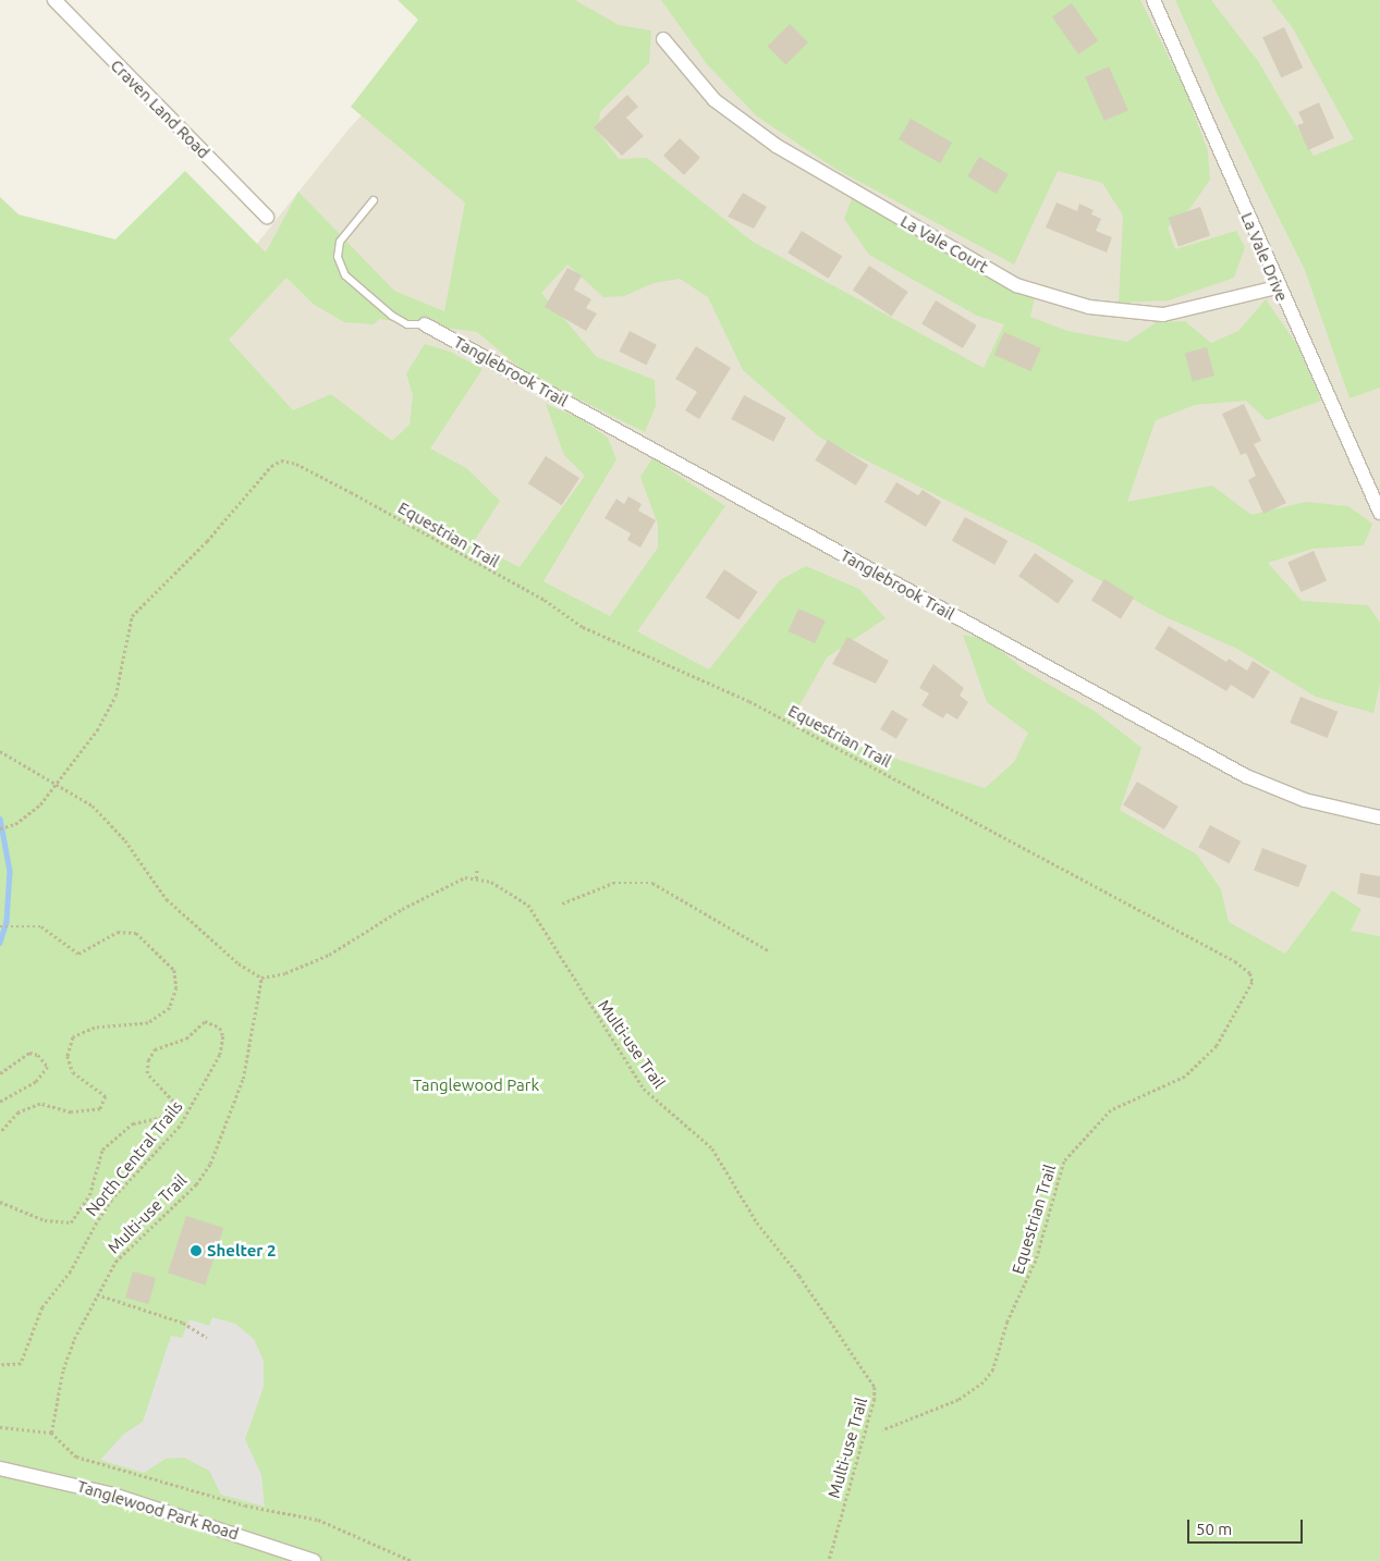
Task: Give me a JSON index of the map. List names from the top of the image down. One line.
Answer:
{"streets":{"street":["Craven Land Road","La Vale Court","La Vale Drive","Tanglebrook Trail","Tanglewood Park Road"],"path":["Equestrian Trail","Multi-use Trail","North Central Trails"]},"crossings":[["La Vale Court","La Vale Drive"]],"parks":["Tanglewood Park"],"places":["Shelter 2"],"scale_bar":"50 m"}
